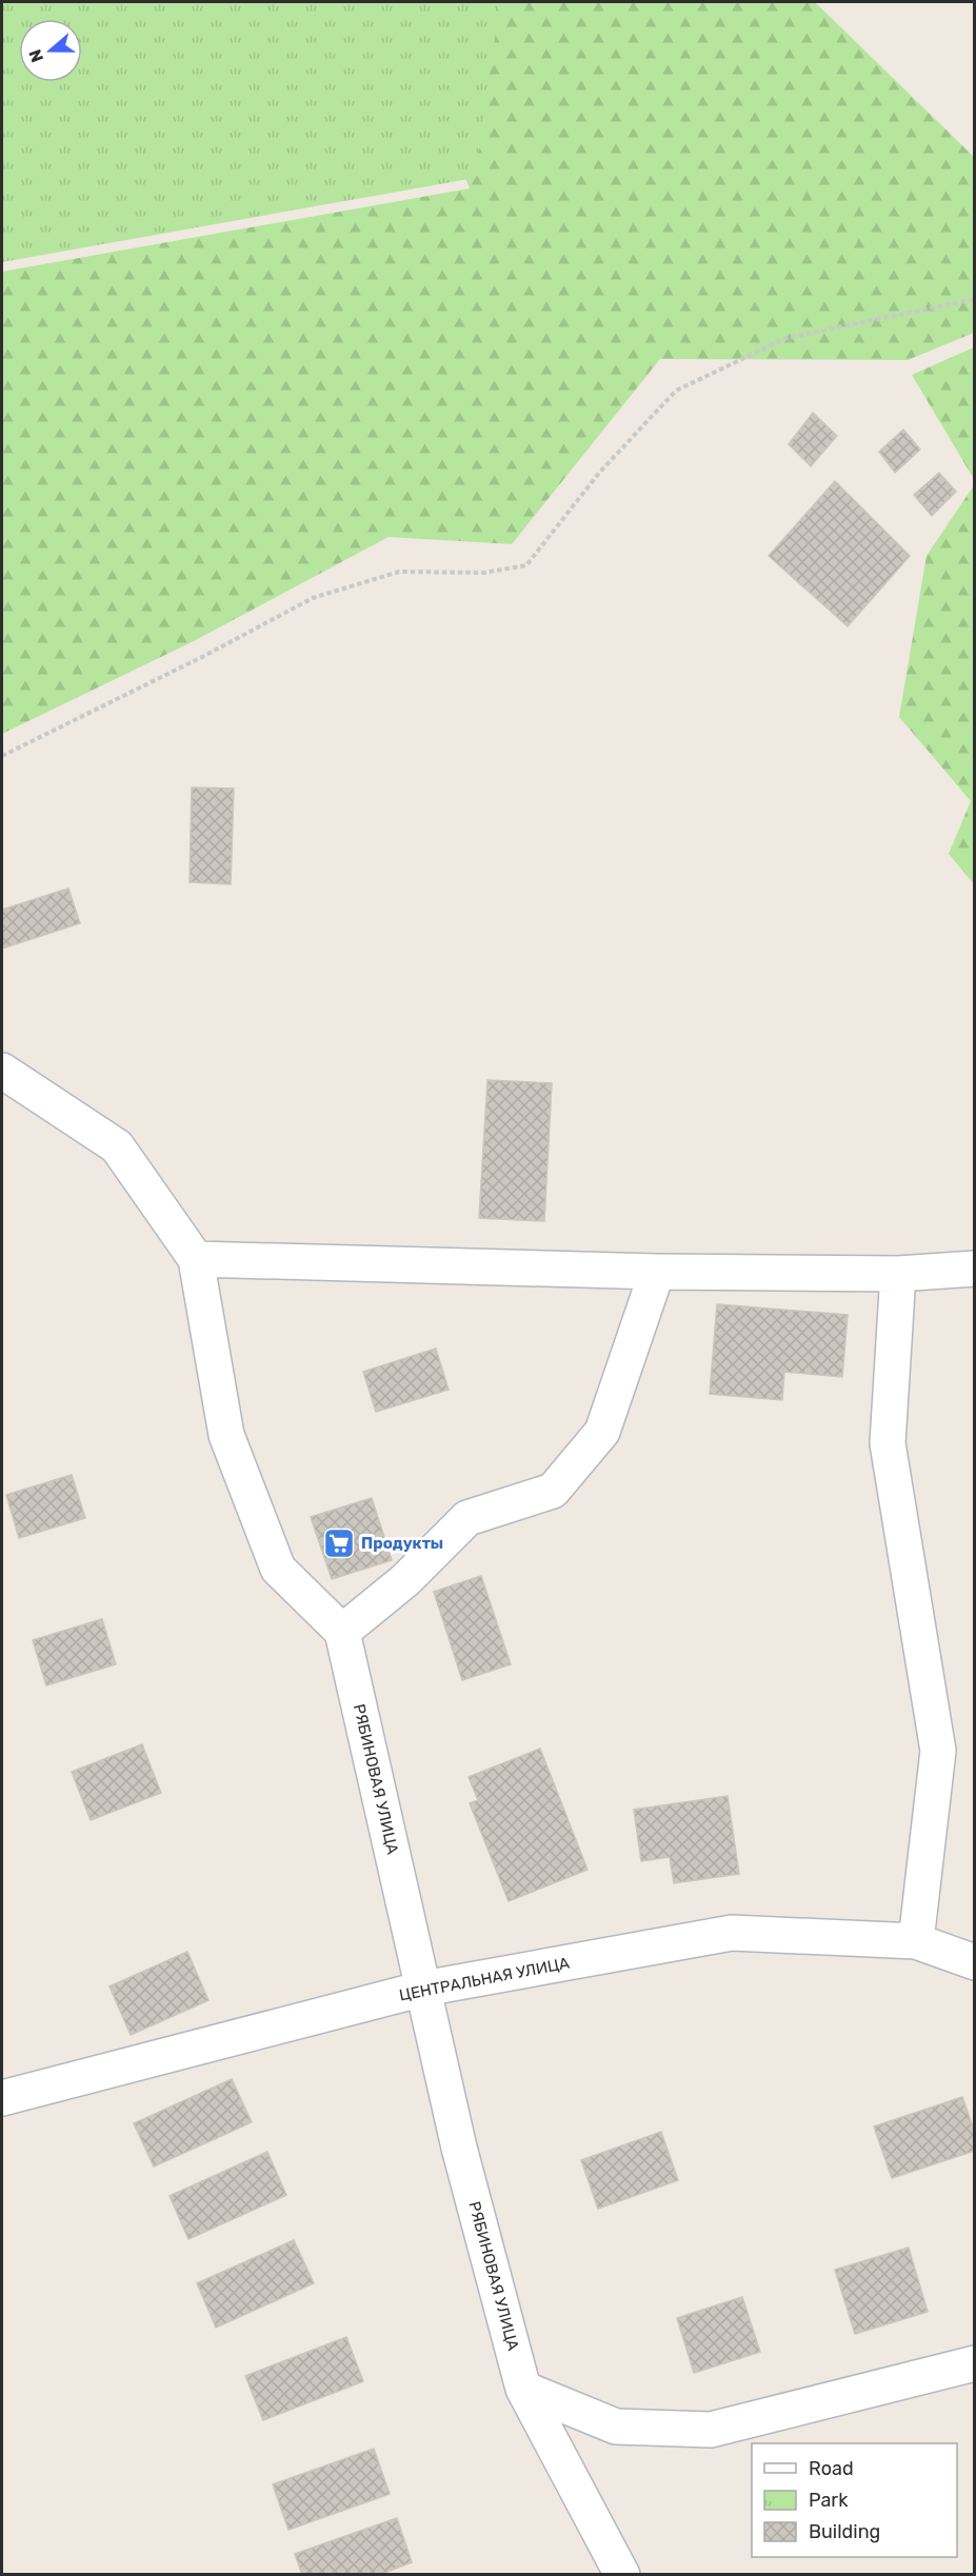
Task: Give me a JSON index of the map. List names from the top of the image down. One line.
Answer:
{"streets":{"street":["РЯБИНОВАЯ УЛИЦА","ЦЕНТРАЛЬНАЯ УЛИЦА"]},"crossings":[["РЯБИНОВАЯ УЛИЦА","ЦЕНТРАЛЬНАЯ УЛИЦА"]],"places":{"supermarket":["Продукты"]},"legend":["Road","Park","Building"],"north":"left"}
